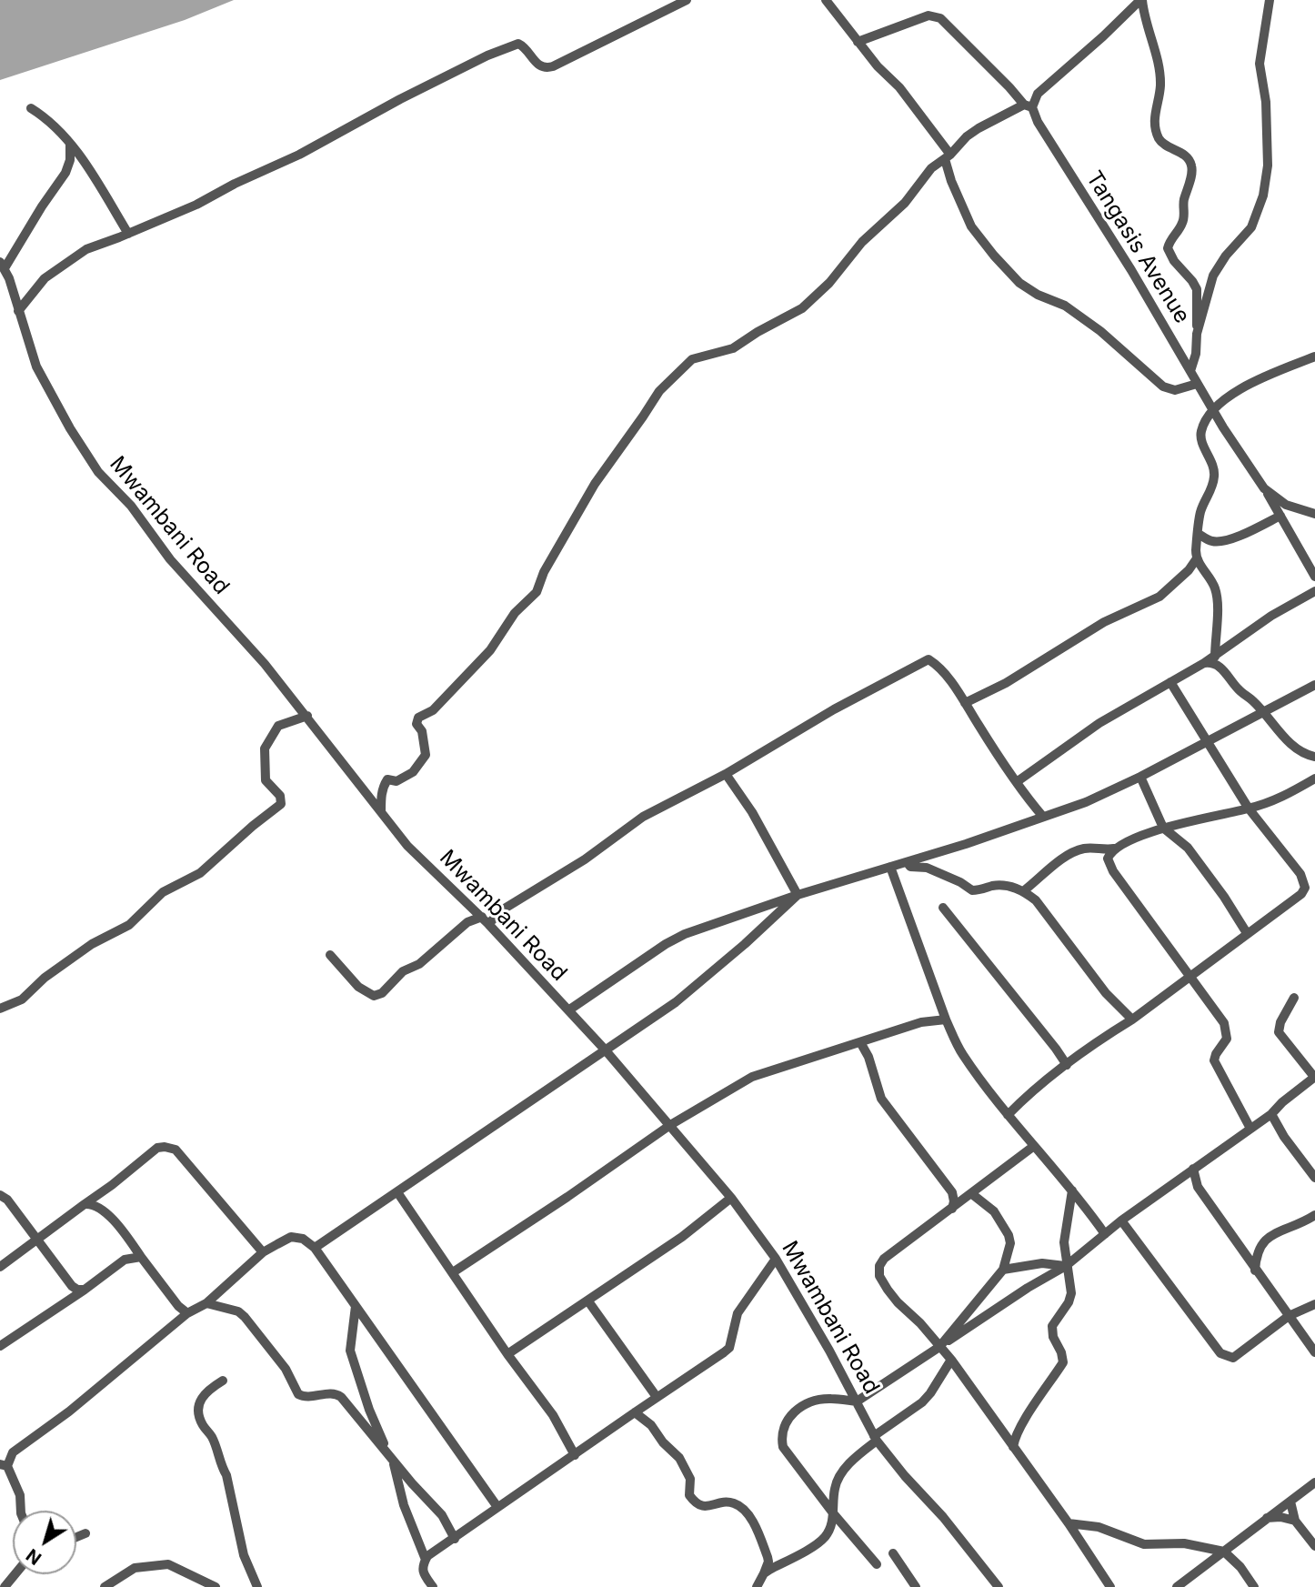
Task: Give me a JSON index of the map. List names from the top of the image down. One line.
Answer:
{"streets":{"street":["Tangasis Avenue","Mwambani Road"]},"north":"bottom left"}
